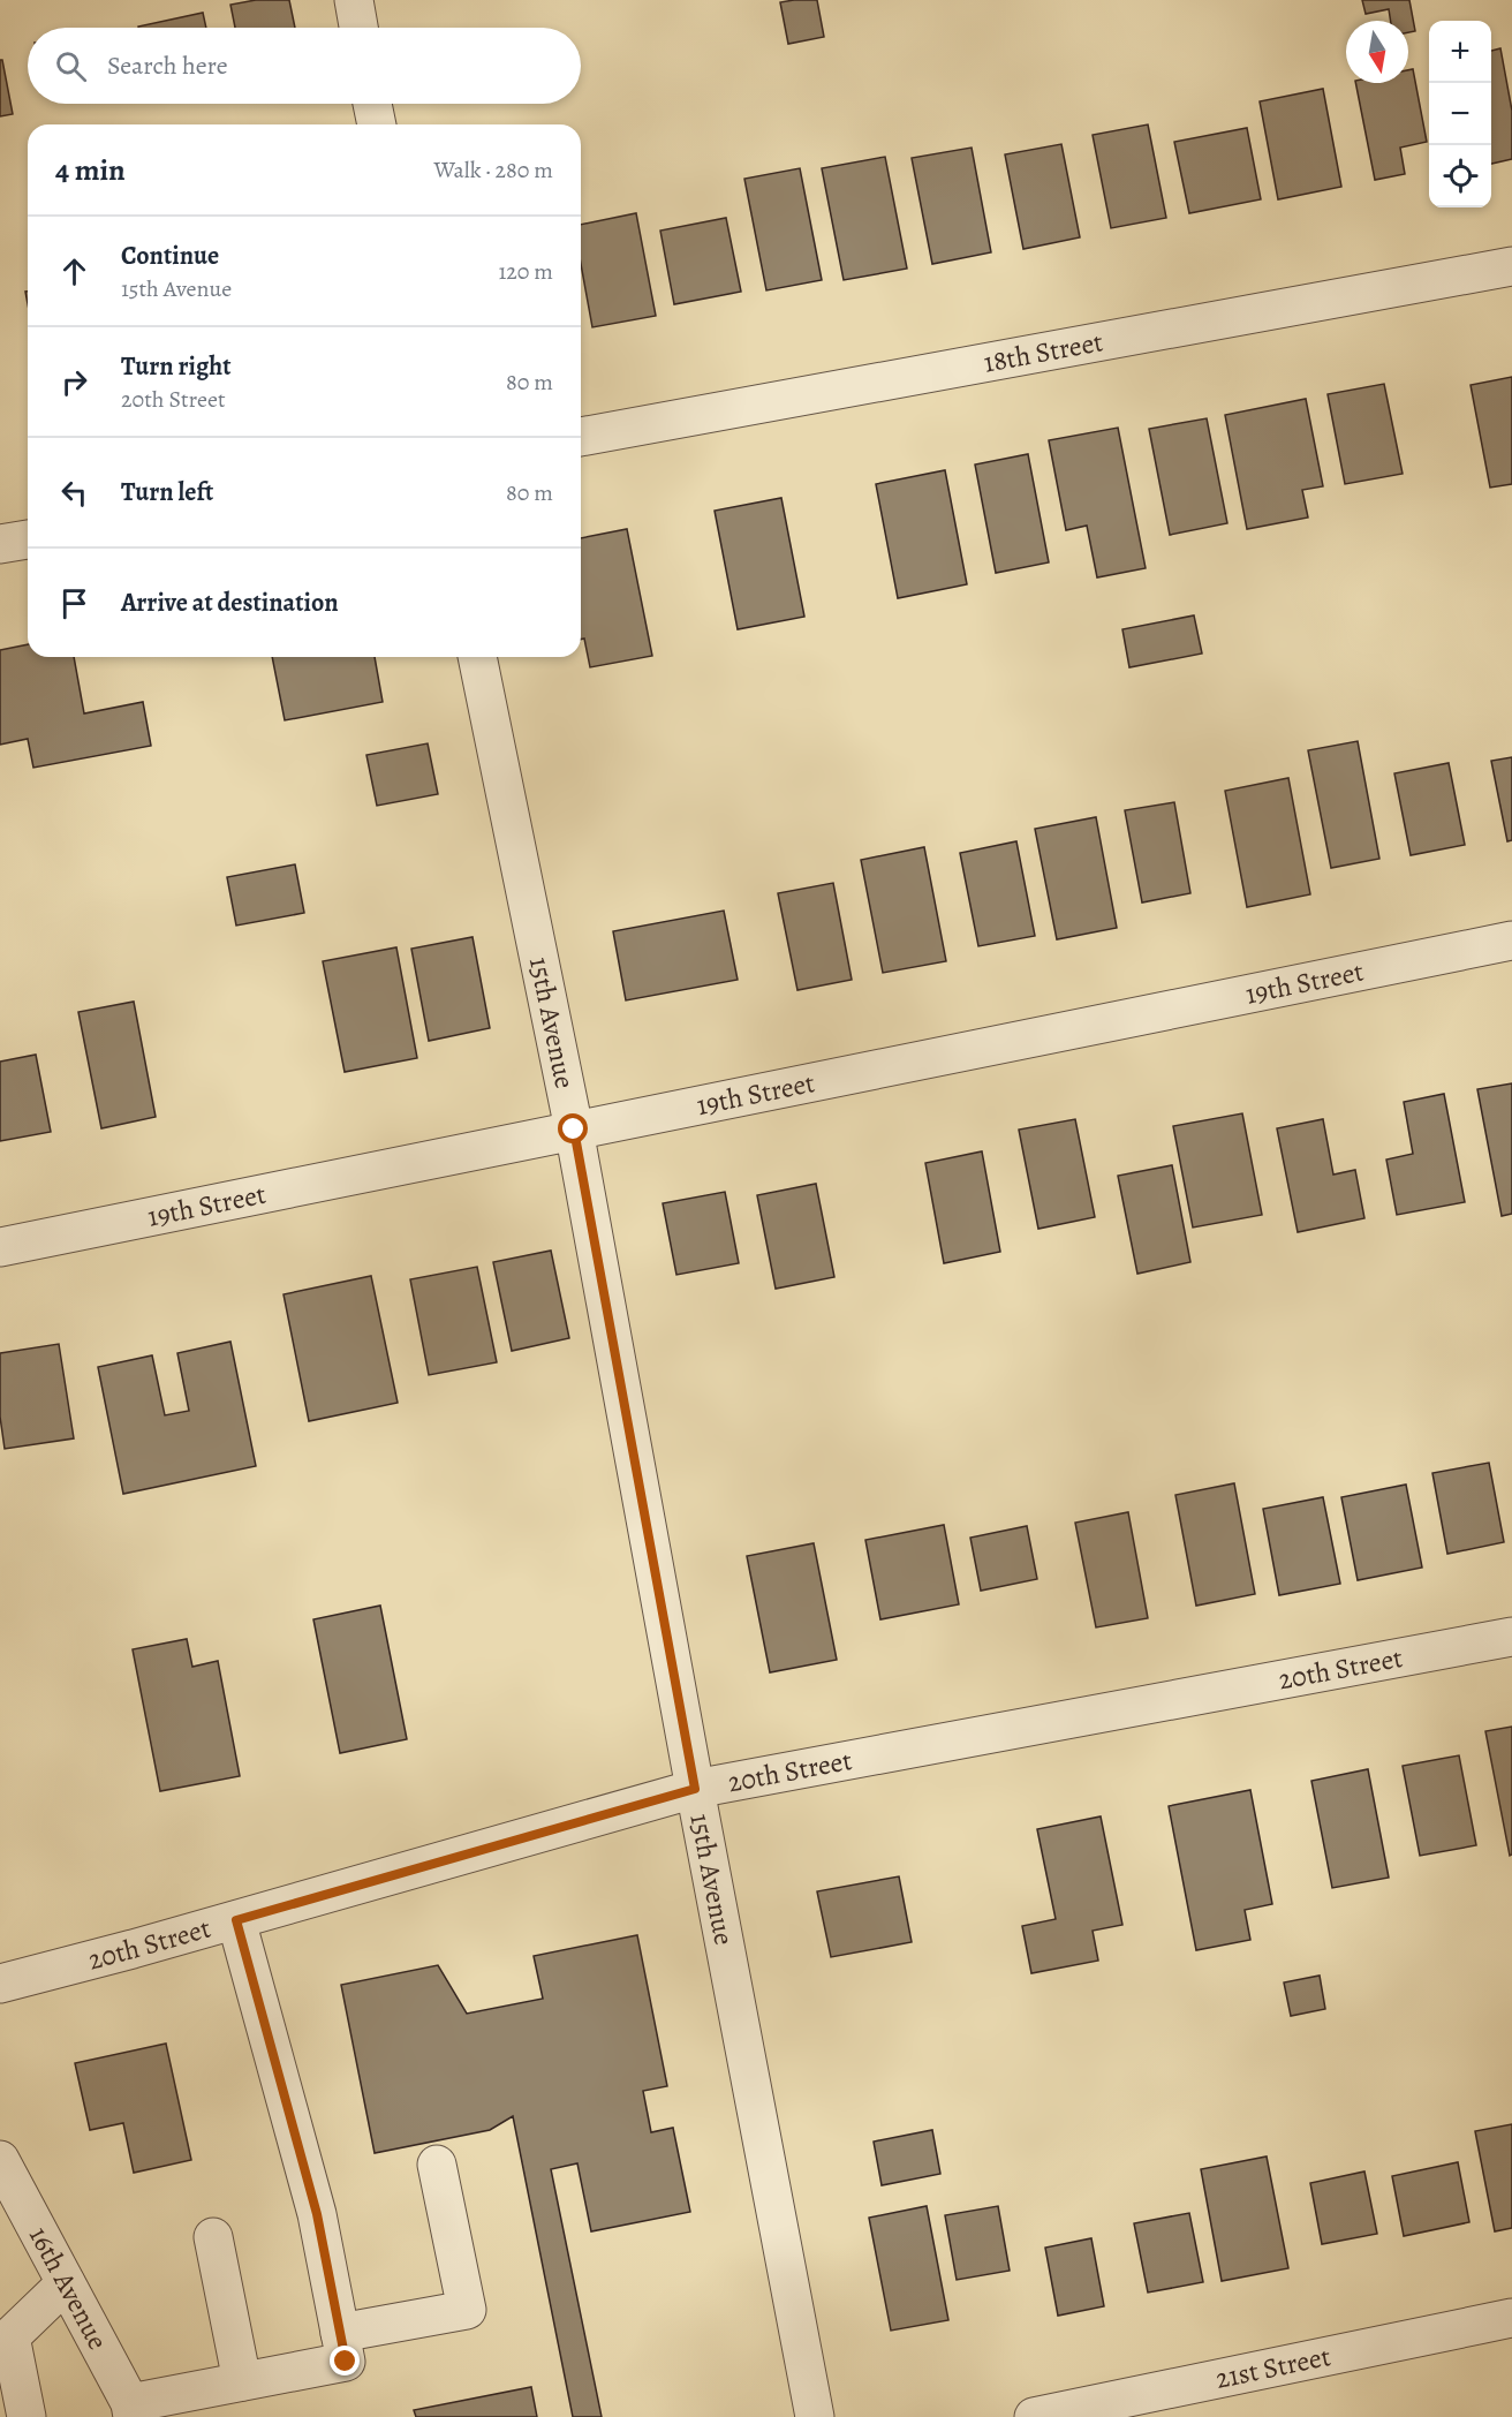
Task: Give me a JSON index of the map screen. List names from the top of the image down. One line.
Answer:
{"streets":{"street":["18th Street","19th Street","15th Avenue","20th Street","16th Avenue","21st Street"]},"crossings":[["19th Street","15th Avenue"],["15th Avenue","20th Street"]],"north":"bottom","page":{"map_buttons":["+","−"],"search":"Search here","heading":["4 min","Walk · 280 m"],"list":[["Continue","15th Avenue","120 m"],["Turn right","20th Street","80 m"],["Turn left","80 m"],"Arrive at destination"]}}
